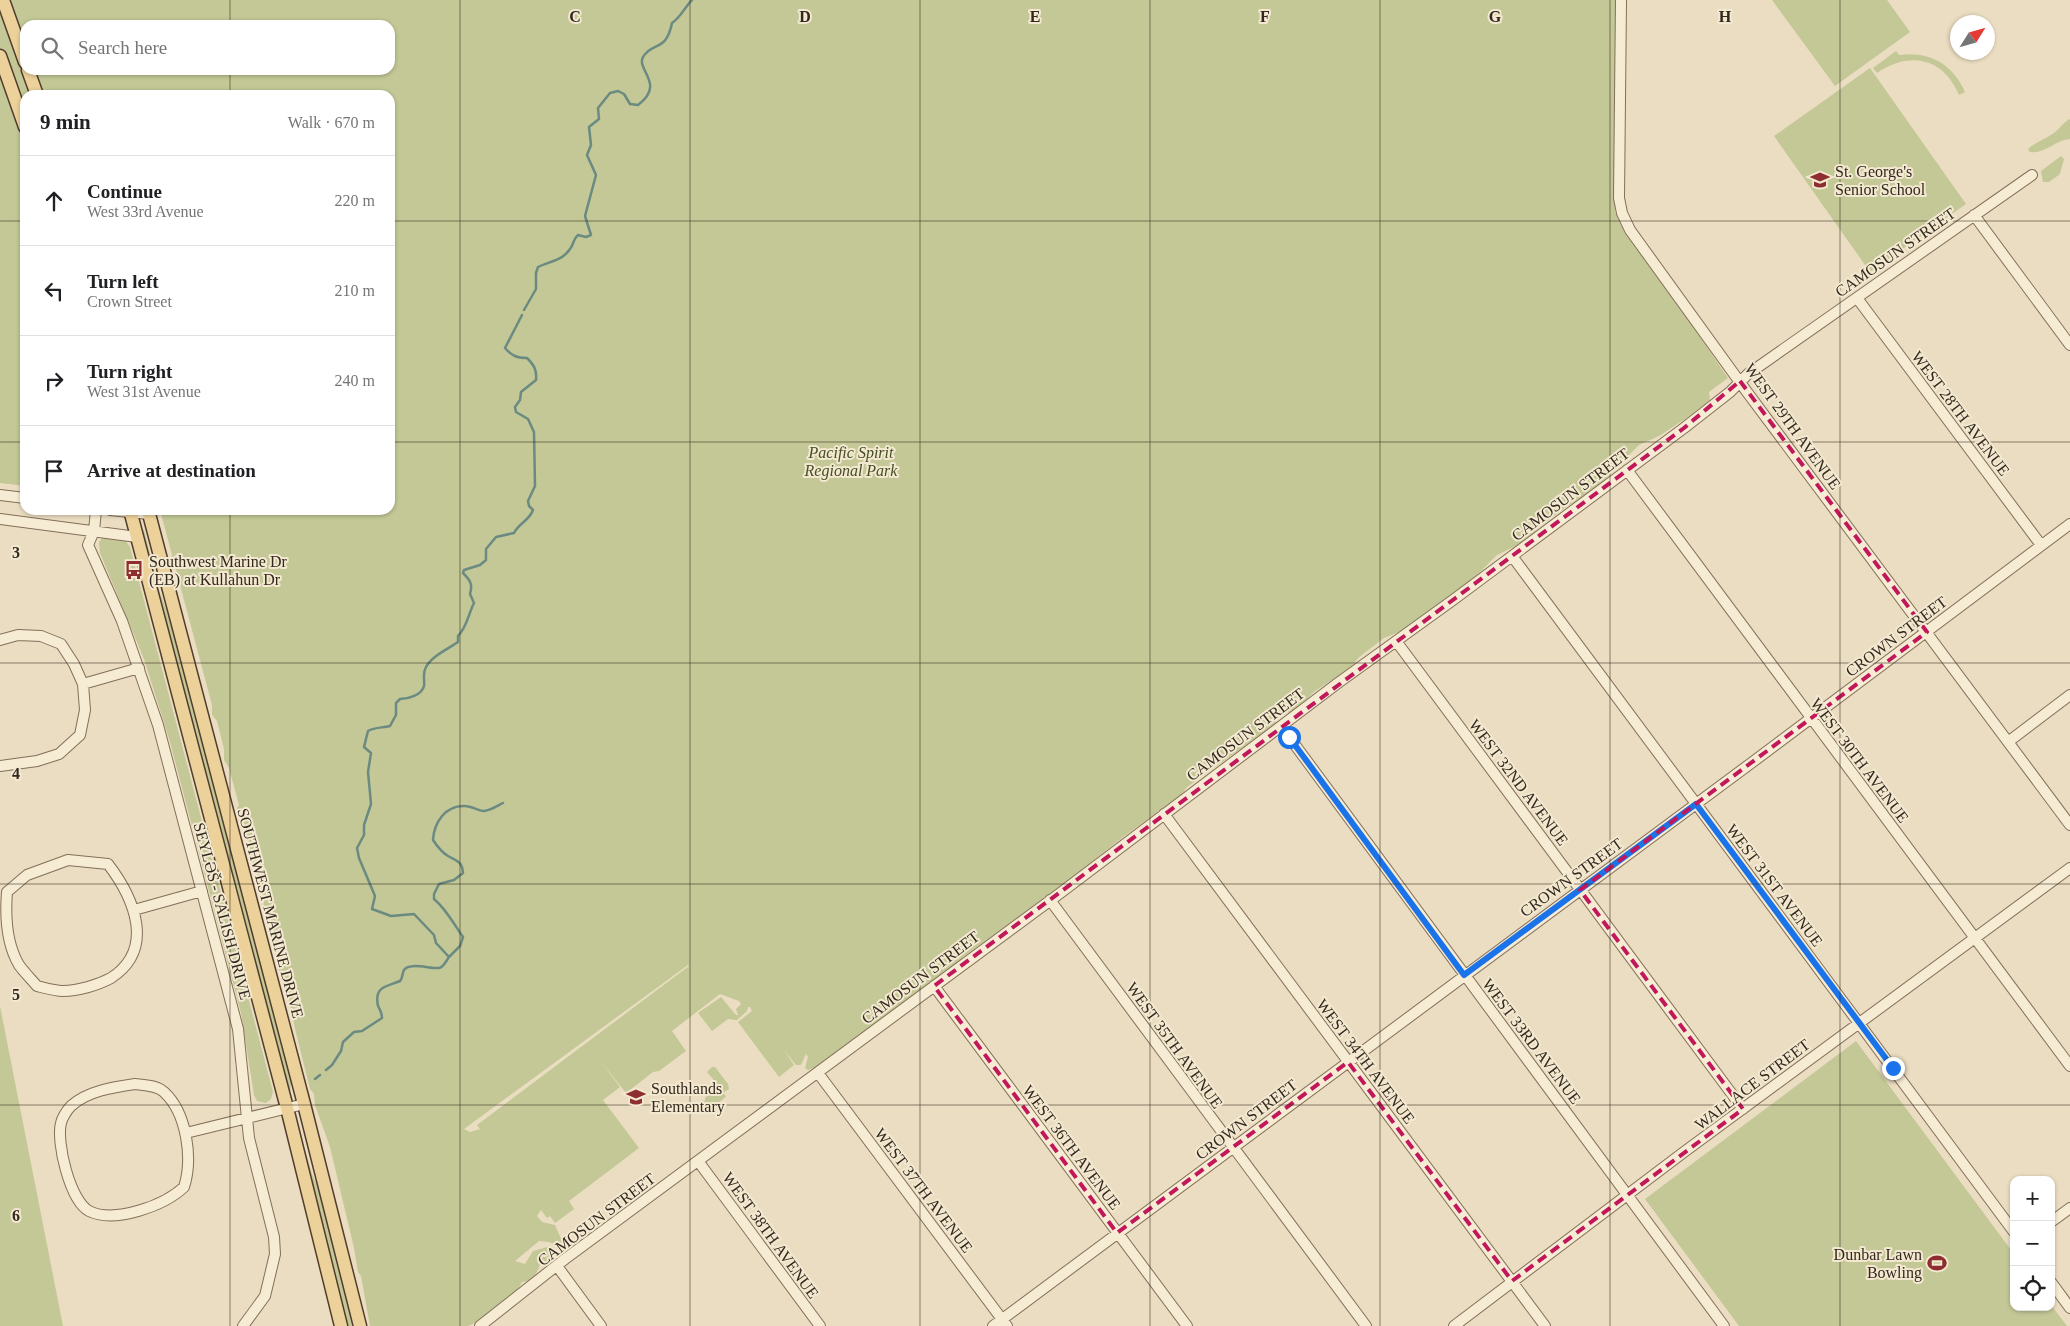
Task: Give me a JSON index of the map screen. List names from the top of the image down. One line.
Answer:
{"streets":{"main road":["SOUTHWEST MARINE DRIVE"],"street":["CAMOSUN STREET","WEST 28TH AVENUE","WEST 29TH AVENUE","CROWN STREET","WEST 30TH AVENUE","WEST 32ND AVENUE","WEST 31ST AVENUE","SEYLƏŠ - SALISH DRIVE","WEST 33RD AVENUE","WEST 35TH AVENUE","WEST 34TH AVENUE","WALLACE STREET","WEST 36TH AVENUE","WEST 37TH AVENUE","WEST 38TH AVENUE"]},"crossings":[["CAMOSUN STREET","WEST 28TH AVENUE"],["CAMOSUN STREET","WEST 29TH AVENUE"],["CAMOSUN STREET","WEST 30TH AVENUE"],["CAMOSUN STREET","WEST 32ND AVENUE"],["CAMOSUN STREET","WEST 31ST AVENUE"],["CAMOSUN STREET","WEST 33RD AVENUE"],["CAMOSUN STREET","WEST 35TH AVENUE"],["CAMOSUN STREET","WEST 34TH AVENUE"],["CAMOSUN STREET","WEST 36TH AVENUE"],["CAMOSUN STREET","WEST 37TH AVENUE"],["CAMOSUN STREET","WEST 38TH AVENUE"],["WEST 28TH AVENUE","CROWN STREET"],["WEST 29TH AVENUE","CROWN STREET"],["CROWN STREET","WEST 30TH AVENUE"],["CROWN STREET","WEST 32ND AVENUE"],["CROWN STREET","WEST 31ST AVENUE"],["CROWN STREET","WEST 33RD AVENUE"],["CROWN STREET","WEST 35TH AVENUE"],["CROWN STREET","WEST 34TH AVENUE"],["CROWN STREET","WEST 36TH AVENUE"],["CROWN STREET","WEST 37TH AVENUE"],["WEST 30TH AVENUE","WALLACE STREET"],["WEST 32ND AVENUE","WALLACE STREET"],["WEST 31ST AVENUE","WALLACE STREET"],["WEST 33RD AVENUE","WALLACE STREET"],["WEST 34TH AVENUE","WALLACE STREET"]],"parks":["Pacific Spirit Regional Park"],"places":{"school or university":["St. George's Senior School","Southlands Elementary"],"bus stop":["Southwest Marine Dr (EB) at Kullahun Dr"],"sports":["Dunbar Lawn Bowling"]},"north":"top right","page":{"search":"Search here","heading":["9 min","Walk · 670 m"],"list":[["Continue","West 33rd Avenue","220 m"],["Turn left","Crown Street","210 m"],["Turn right","West 31st Avenue","240 m"],"Arrive at destination"],"map_buttons":["+","−"]},"grid":{"columns":["C","D","E","F","G","H"],"rows":["3","4","5","6"]}}
